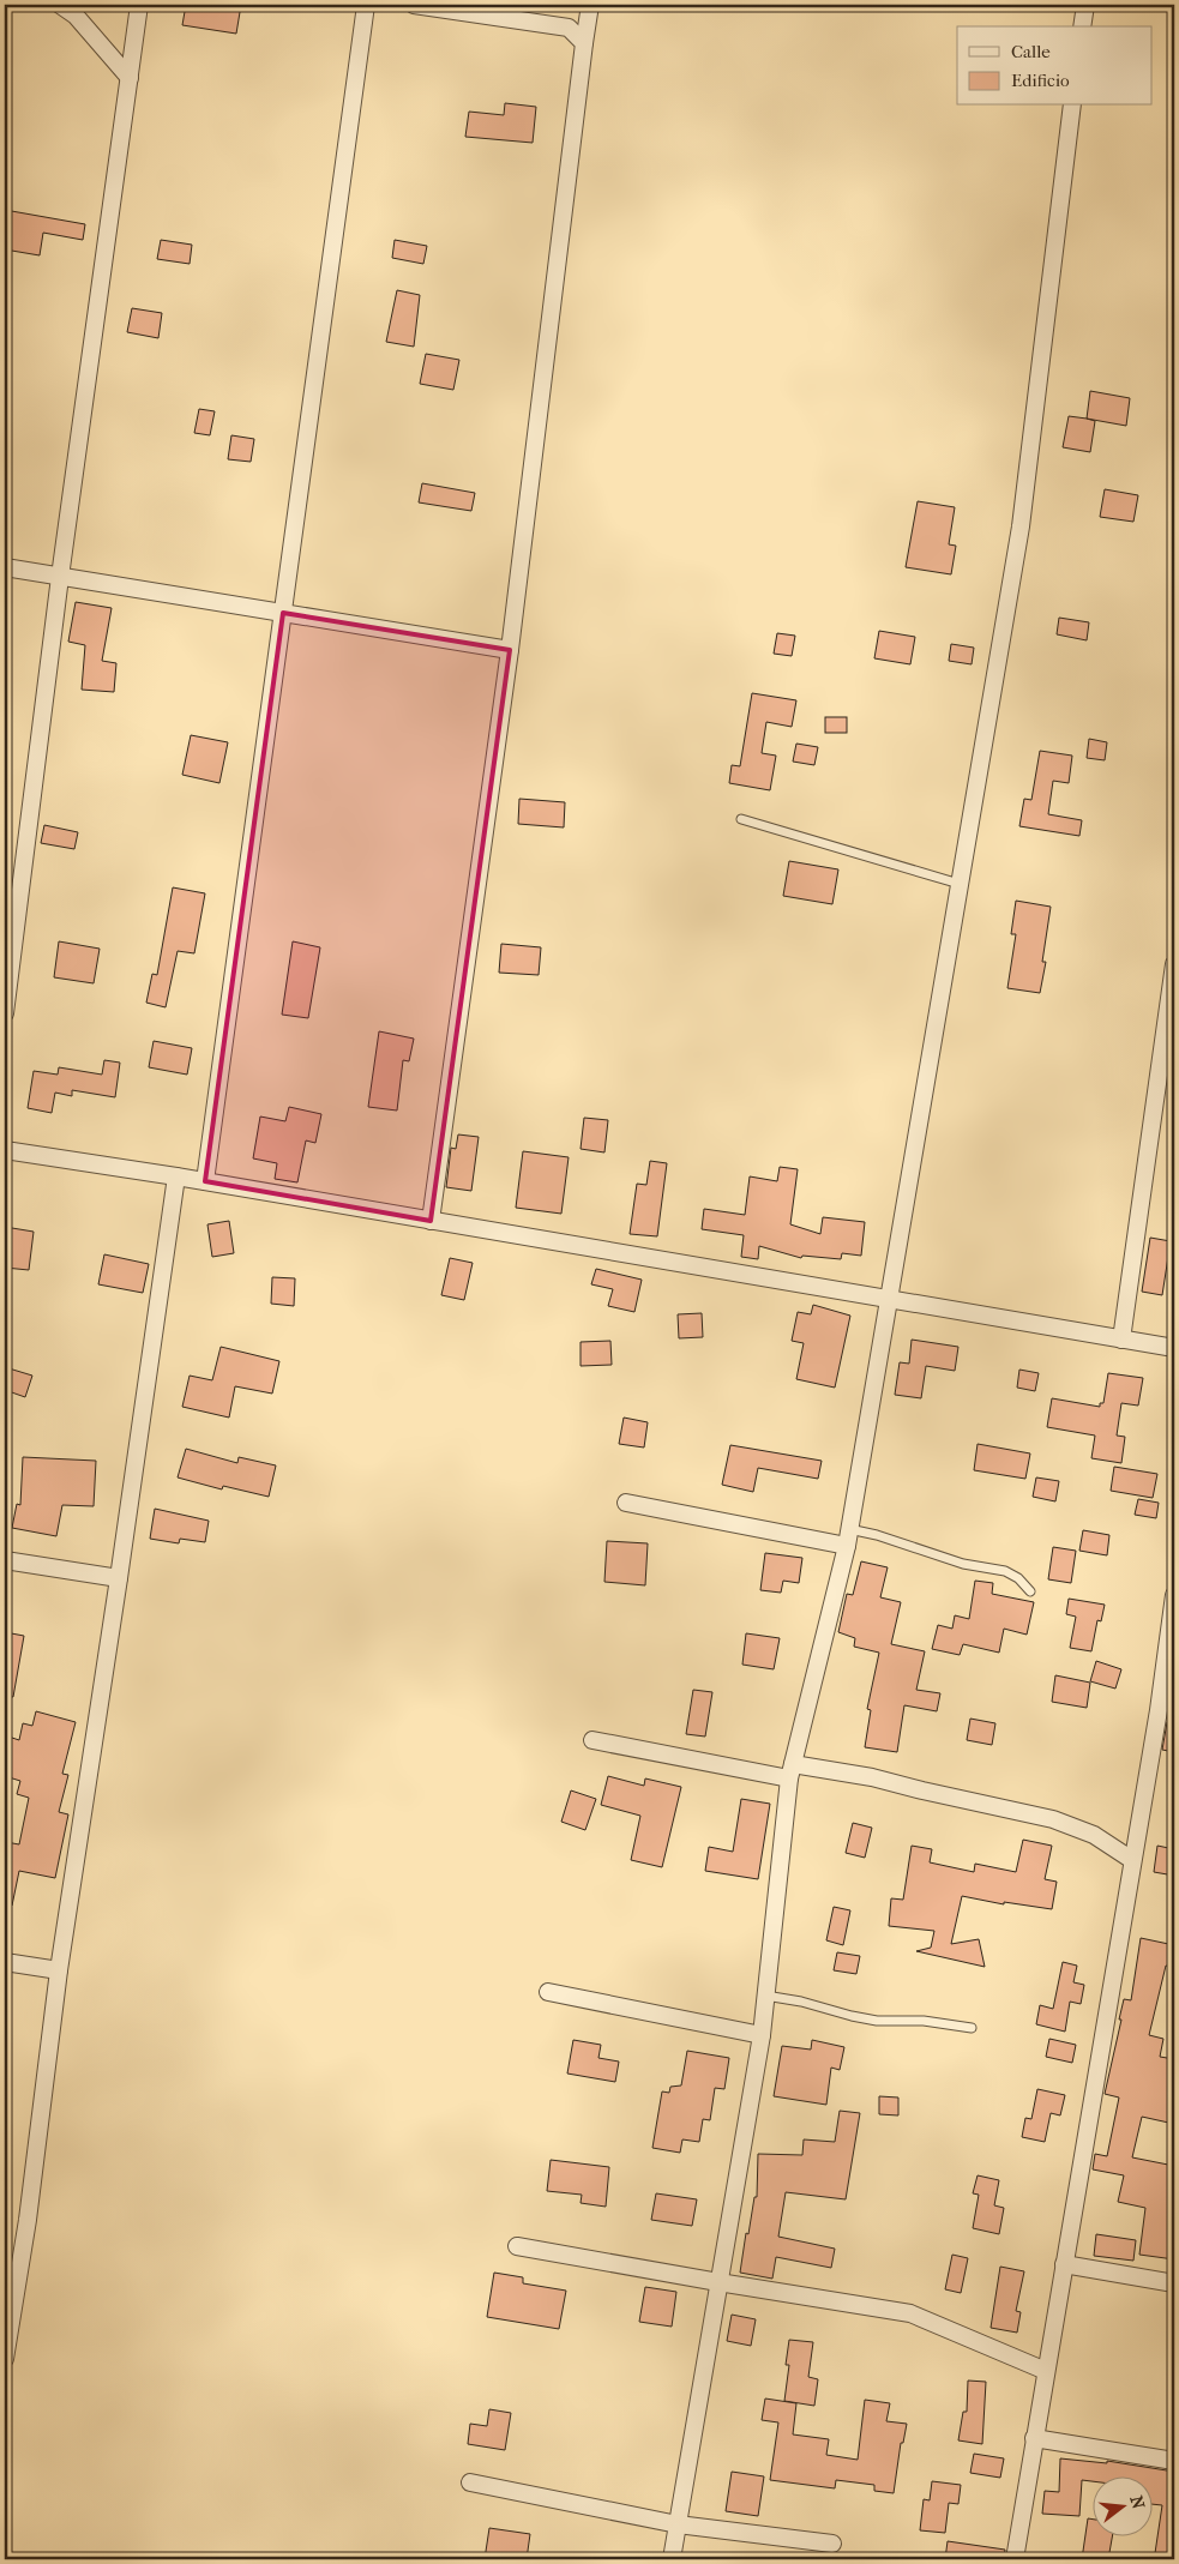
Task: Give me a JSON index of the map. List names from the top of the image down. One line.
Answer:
{"legend":["Calle","Edificio"],"north":"right"}
